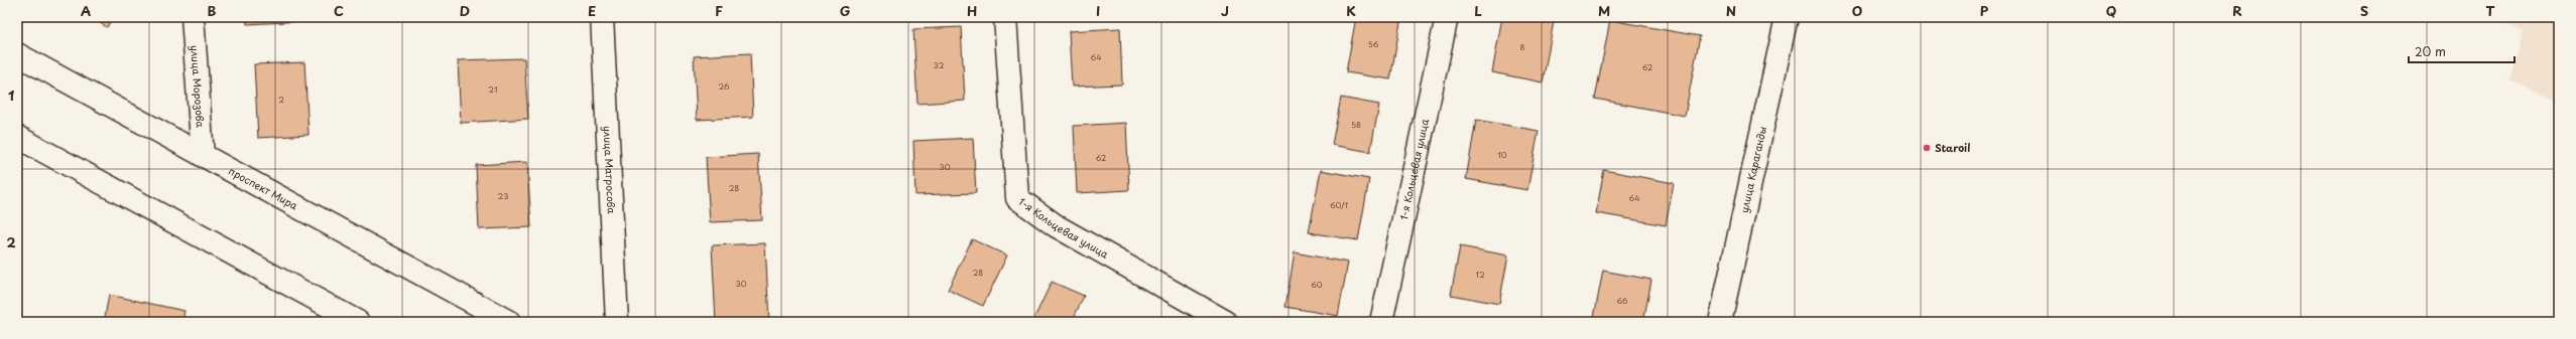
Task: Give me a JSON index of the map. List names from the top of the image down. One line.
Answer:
{"streets":{"main road":["улица Морозова","улица Матросова","1-я Кольцевая улица","улица Караганды","проспект Мира"]},"crossings":[["улица Морозова","проспект Мира"]],"places":["Staroil"],"house_numbers":["56","8","64","32","62","26","21","2","58","10","62","30","28","23","64","60/1","28","12","30","60","66"],"scale_bar":"20 m","grid":{"columns":["A","B","C","D","E","F","G","H","I","J","K","L","M","N","O","P","Q","R","S","T"],"rows":["1","2"]}}
